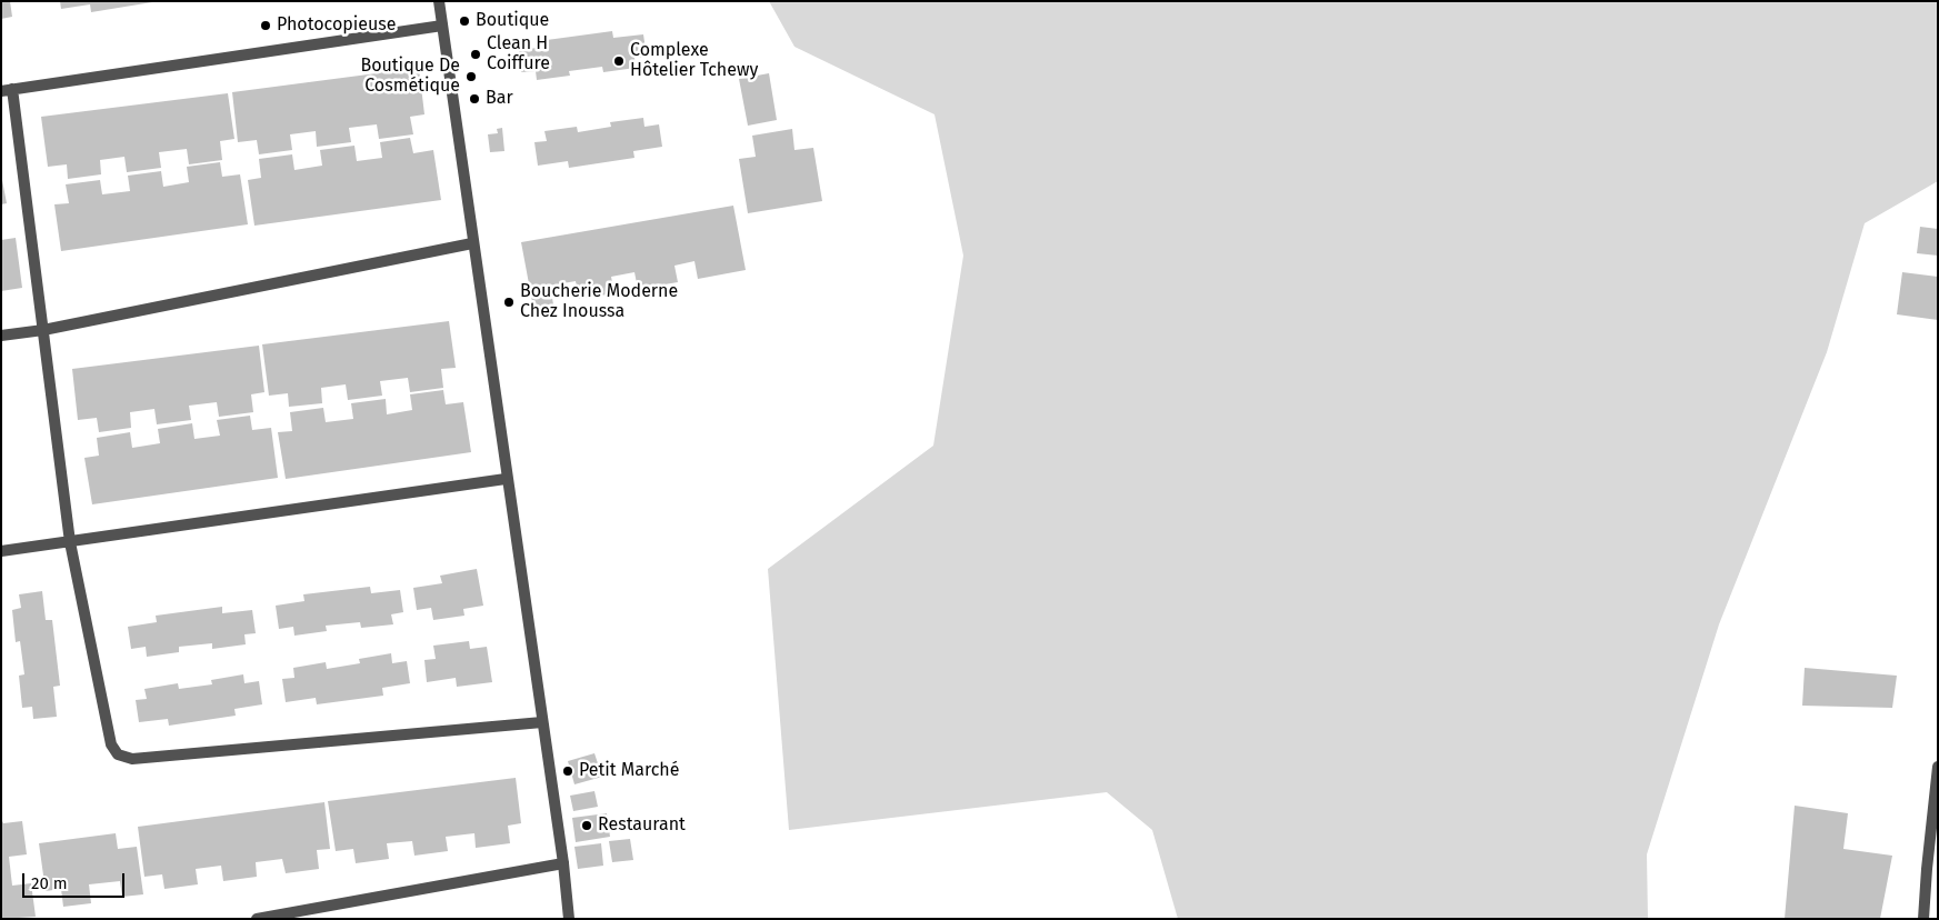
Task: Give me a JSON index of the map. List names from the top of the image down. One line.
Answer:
{"places":["Boutique","Photocopieuse","Clean H Coiffure","Complexe Hôtelier Tchewy","Boutique De Cosmétique","Bar","Boucherie Moderne Chez Inoussa","Petit Marché","Restaurant"],"scale_bar":"20 m"}
